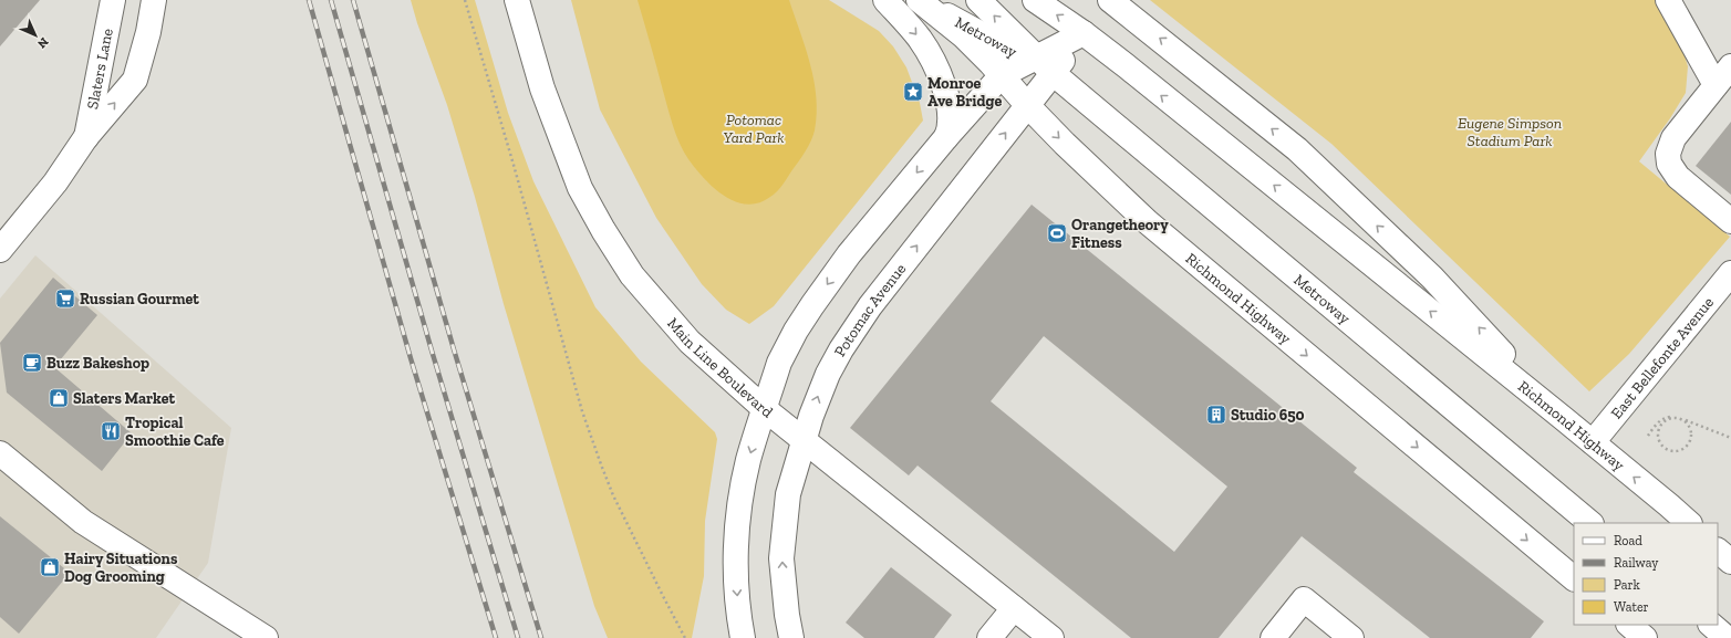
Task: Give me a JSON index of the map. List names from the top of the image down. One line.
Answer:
{"streets":{"main road":["Metroway","Slaters Lane","Richmond Highway","Potomac Avenue","East Bellefonte Avenue","Main Line Boulevard"]},"crossings":[["Metroway","Richmond Highway"],["Metroway","Potomac Avenue"],["Richmond Highway","Potomac Avenue"],["Richmond Highway","East Bellefonte Avenue"],["Potomac Avenue","Main Line Boulevard"]],"parks":["Potomac Yard Park","Eugene Simpson Stadium Park"],"places":{"place":["Monroe Ave Bridge"],"sports":["Orangetheory Fitness"],"supermarket":["Russian Gourmet"],"cafe":["Buzz Bakeshop"],"shop":["Slaters Market","Hairy Situations Dog Grooming"],"building":["Studio 650"],"restaurant":["Tropical Smoothie Cafe"]},"legend":["Road","Railway","Park","Water"],"north":"bottom right"}
